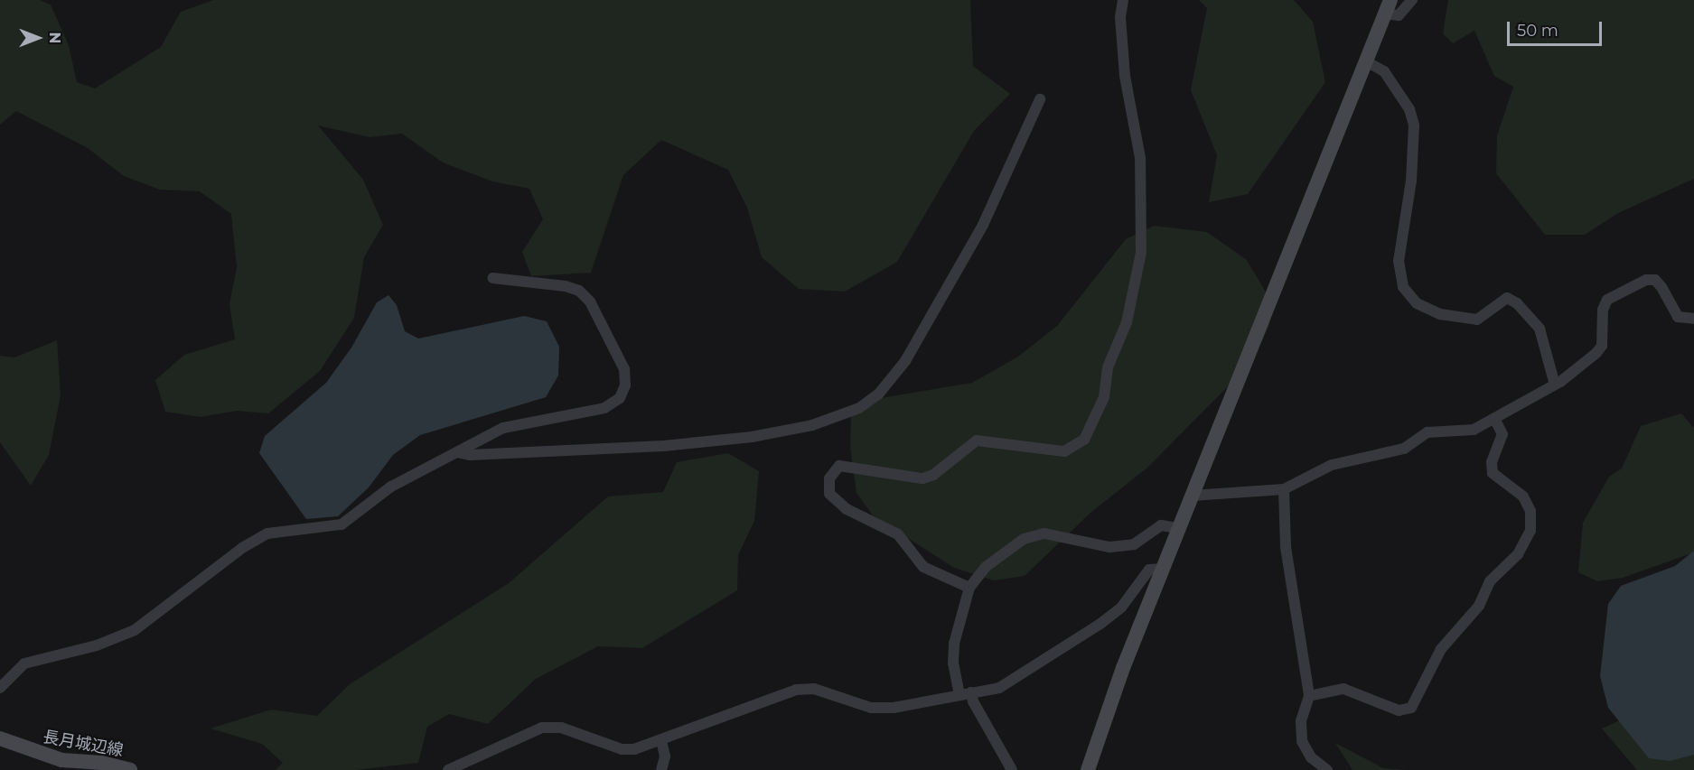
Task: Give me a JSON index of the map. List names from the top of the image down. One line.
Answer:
{"streets":{"street":["長月城辺線"]},"scale_bar":"50 m","north":"right"}
